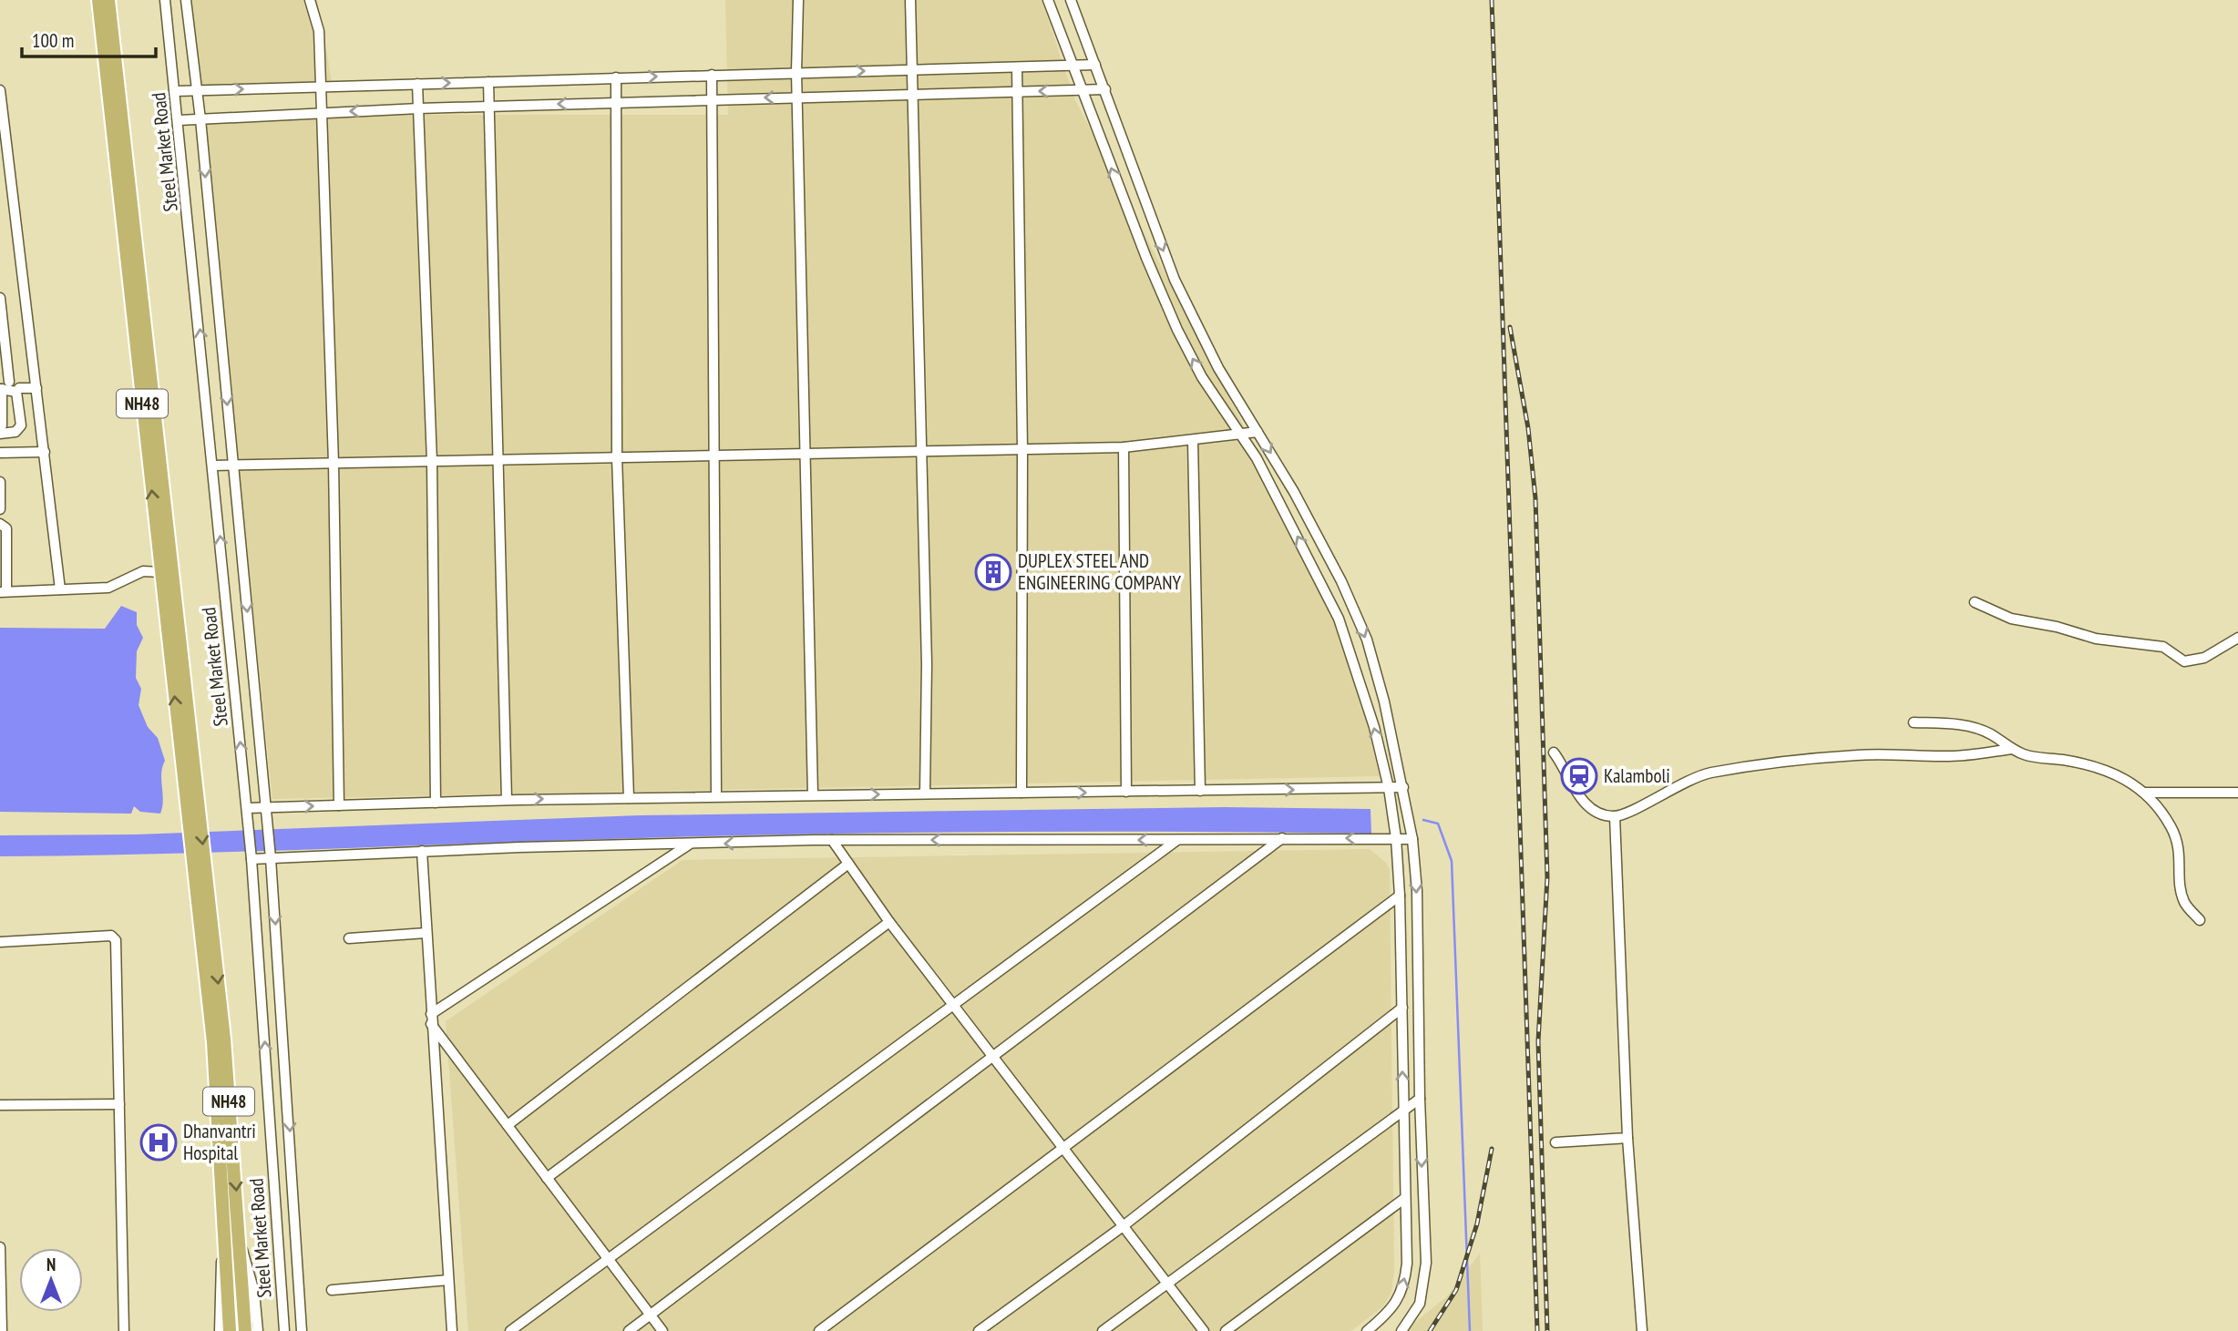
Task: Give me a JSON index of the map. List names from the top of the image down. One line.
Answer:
{"streets":{"highway":["NH48"],"street":["Steel Market Road"]},"places":{"building":["DUPLEX STEEL AND ENGINEERING COMPANY"],"station":["Kalamboli"],"hospital":["Dhanvantri Hospital"]},"scale_bar":"100 m","north":"top"}
